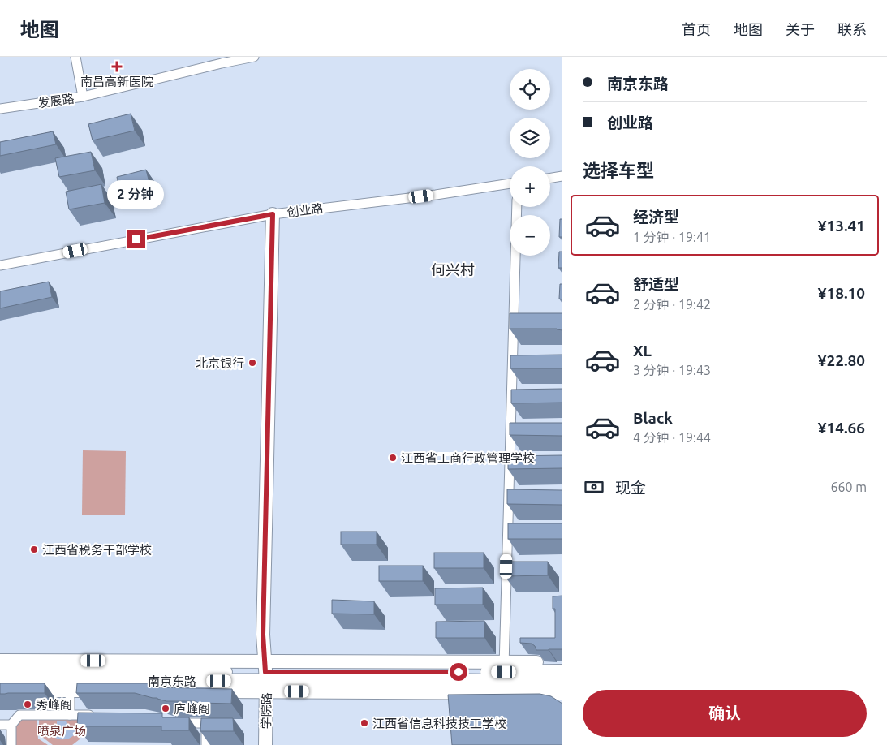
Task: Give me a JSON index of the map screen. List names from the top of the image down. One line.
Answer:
{"streets":{"street":["发展路","创业路","南京东路","学院路"]},"crossings":[["创业路","学院路"],["南京东路","学院路"]],"districts":["何兴村"],"parks":["喷泉广场"],"places":{"health":["南昌高新医院"],"other":["北京银行","江西省工商行政管理学校","江西省税务干部学校","秀峰阁","庐峰阁","江西省信息科技技工学校"]},"page":{"header":"地图","nav":["首页","地图","关于","联系"],"banner":["南京东路","创业路"],"map_buttons":["+","−"],"heading":"选择车型","bubble":"2 分钟","list":[{"name":"经济型","note":"1 分钟 · 19:41","value":"¥13.41"},{"name":"舒适型","note":"2 分钟 · 19:42","value":"¥18.10"},{"name":"XL","note":"3 分钟 · 19:43","value":"¥22.80"},{"name":"Black","note":"4 分钟 · 19:44","value":"¥14.66"}],"pay":["现金","660 m"],"buttons":"确认"}}
